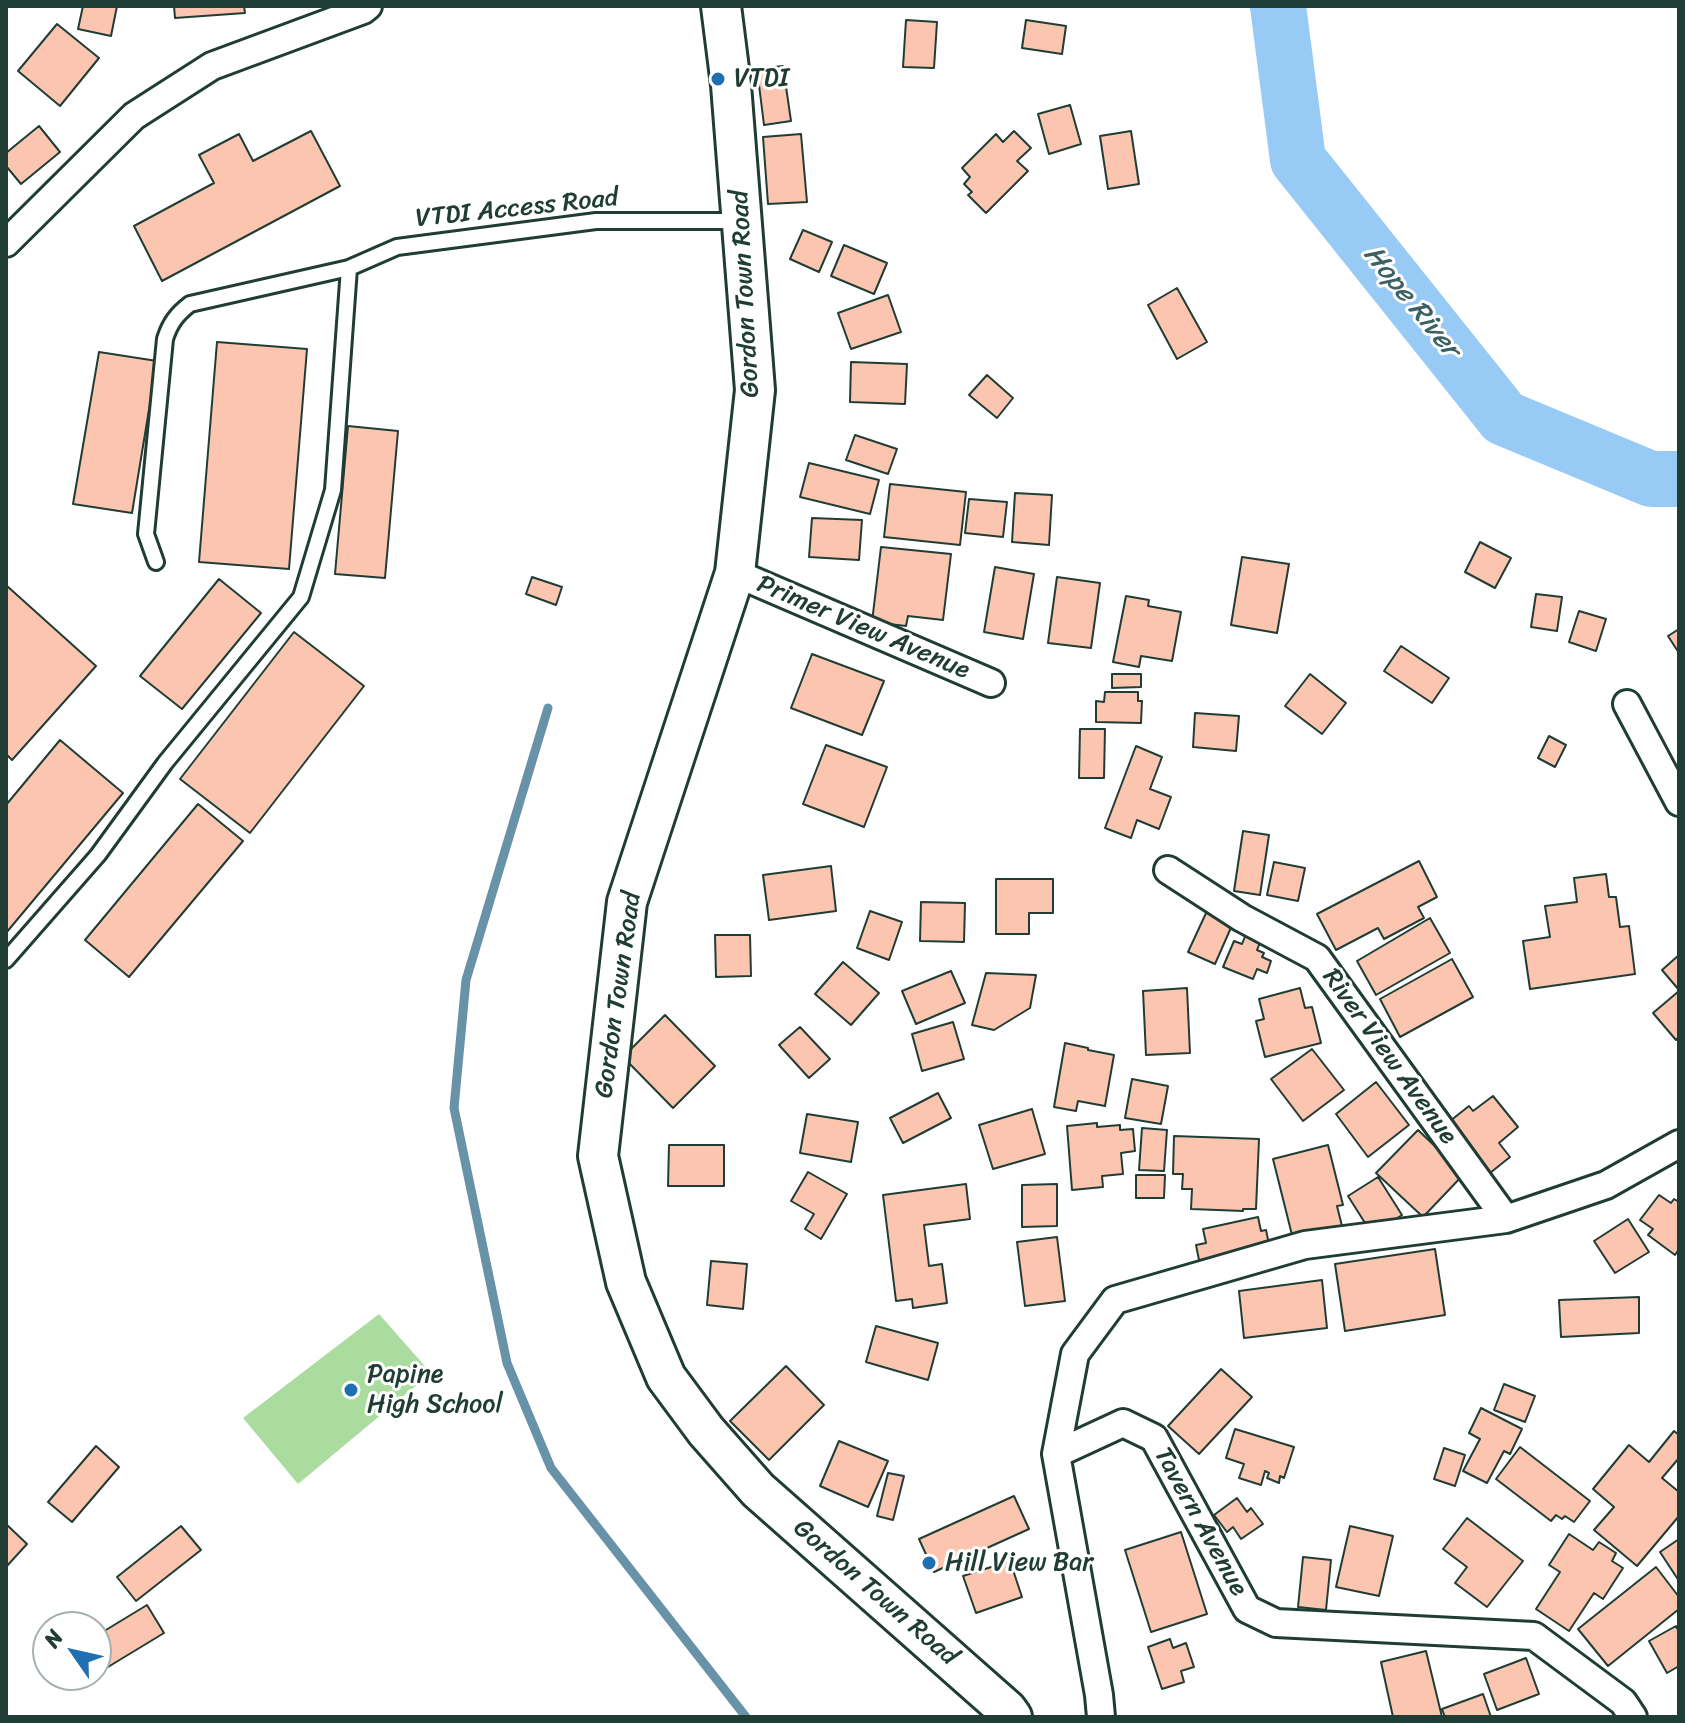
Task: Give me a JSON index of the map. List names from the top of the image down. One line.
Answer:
{"streets":{"main road":["Gordon Town Road"],"street":["Primer View Avenue","River View Avenue","Tavern Avenue"],"lane":["VTDI Access Road"]},"crossings":[["VTDI Access Road","Gordon Town Road"],["Gordon Town Road","Primer View Avenue"]],"water":["Hope River"],"places":["VTDI","Papine High School","Hill View Bar"],"north":"top left"}
